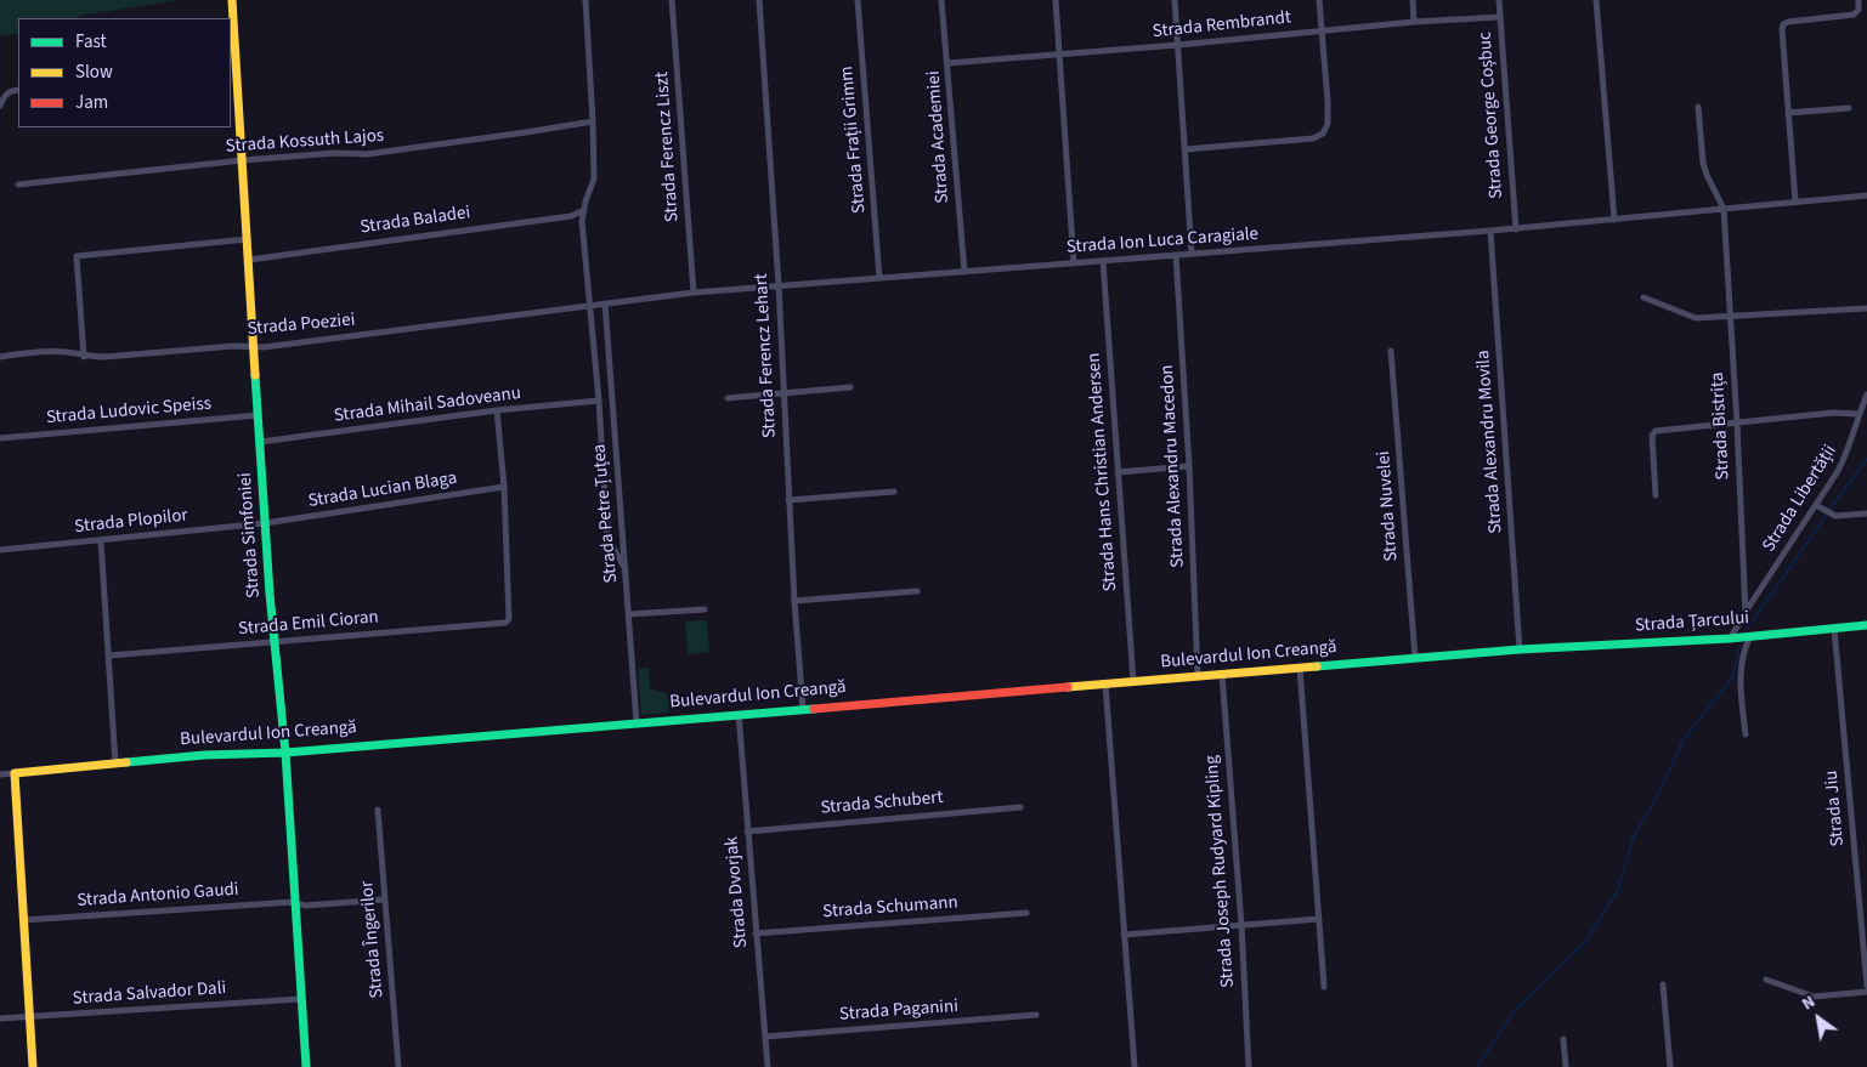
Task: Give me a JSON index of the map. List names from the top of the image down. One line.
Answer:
{"streets":{"street":["Strada Rembrandt","Strada George Coșbuc","Strada Academiei","Strada Frații Grimm","Strada Kossuth Lajos","Strada Ferencz Liszt","Strada Baladei","Strada Ion Luca Caragiale","Strada Poeziei","Strada Ferencz Lehart","Strada Mihail Sadoveanu","Strada Ludovic Speiss","Strada Bistrița","Strada Alexandru Movila","Strada Alexandru Macedon","Strada Hans Christian Andersen","Strada Lucian Blaga","Strada Libertății","Strada Nuvelei","Strada Petre Țuțea","Strada Plopilor","Strada Simfoniei","Strada Țarcului","Strada Emil Cioran","Bulevardul Ion Creangă","Strada Schubert","Strada Jiu","Strada Joseph Rudyard Kipling","Strada Dvorjak","Strada Antonio Gaudi","Strada Schumann","Strada Îngerilor","Strada Salvador Dali","Strada Paganini"]},"crossings":[["Strada Rembrandt","Strada George Coșbuc"],["Strada Rembrandt","Strada Academiei"],["Strada George Coșbuc","Strada Ion Luca Caragiale"],["Strada Academiei","Strada Ion Luca Caragiale"],["Strada Frații Grimm","Strada Ion Luca Caragiale"],["Strada Kossuth Lajos","Strada Simfoniei"],["Strada Ferencz Liszt","Strada Ion Luca Caragiale"],["Strada Baladei","Strada Simfoniei"],["Strada Ion Luca Caragiale","Strada Poeziei"],["Strada Ion Luca Caragiale","Strada Ferencz Lehart"],["Strada Ion Luca Caragiale","Strada Bistrița"],["Strada Ion Luca Caragiale","Strada Alexandru Movila"],["Strada Ion Luca Caragiale","Strada Alexandru Macedon"],["Strada Ion Luca Caragiale","Strada Hans Christian Andersen"],["Strada Ion Luca Caragiale","Strada Petre Țuțea"],["Strada Poeziei","Strada Petre Țuțea"],["Strada Poeziei","Strada Simfoniei"],["Strada Ferencz Lehart","Bulevardul Ion Creangă"],["Strada Mihail Sadoveanu","Strada Simfoniei"],["Strada Ludovic Speiss","Strada Simfoniei"],["Strada Bistrița","Strada Libertății"],["Strada Alexandru Movila","Strada Țarcului"],["Strada Alexandru Movila","Bulevardul Ion Creangă"],["Strada Alexandru Macedon","Bulevardul Ion Creangă"],["Strada Hans Christian Andersen","Bulevardul Ion Creangă"],["Strada Lucian Blaga","Strada Plopilor"],["Strada Lucian Blaga","Strada Simfoniei"],["Strada Lucian Blaga","Strada Emil Cioran"],["Strada Nuvelei","Bulevardul Ion Creangă"],["Strada Petre Țuțea","Bulevardul Ion Creangă"],["Strada Plopilor","Strada Simfoniei"],["Strada Simfoniei","Strada Emil Cioran"],["Strada Simfoniei","Bulevardul Ion Creangă"],["Strada Simfoniei","Strada Antonio Gaudi"],["Strada Simfoniei","Strada Salvador Dali"],["Strada Țarcului","Bulevardul Ion Creangă"],["Strada Țarcului","Strada Jiu"],["Bulevardul Ion Creangă","Strada Joseph Rudyard Kipling"],["Bulevardul Ion Creangă","Strada Dvorjak"],["Strada Schubert","Strada Dvorjak"],["Strada Dvorjak","Strada Schumann"],["Strada Dvorjak","Strada Paganini"],["Strada Antonio Gaudi","Strada Îngerilor"]],"legend":["Fast","Slow","Jam"],"north":"top left"}
